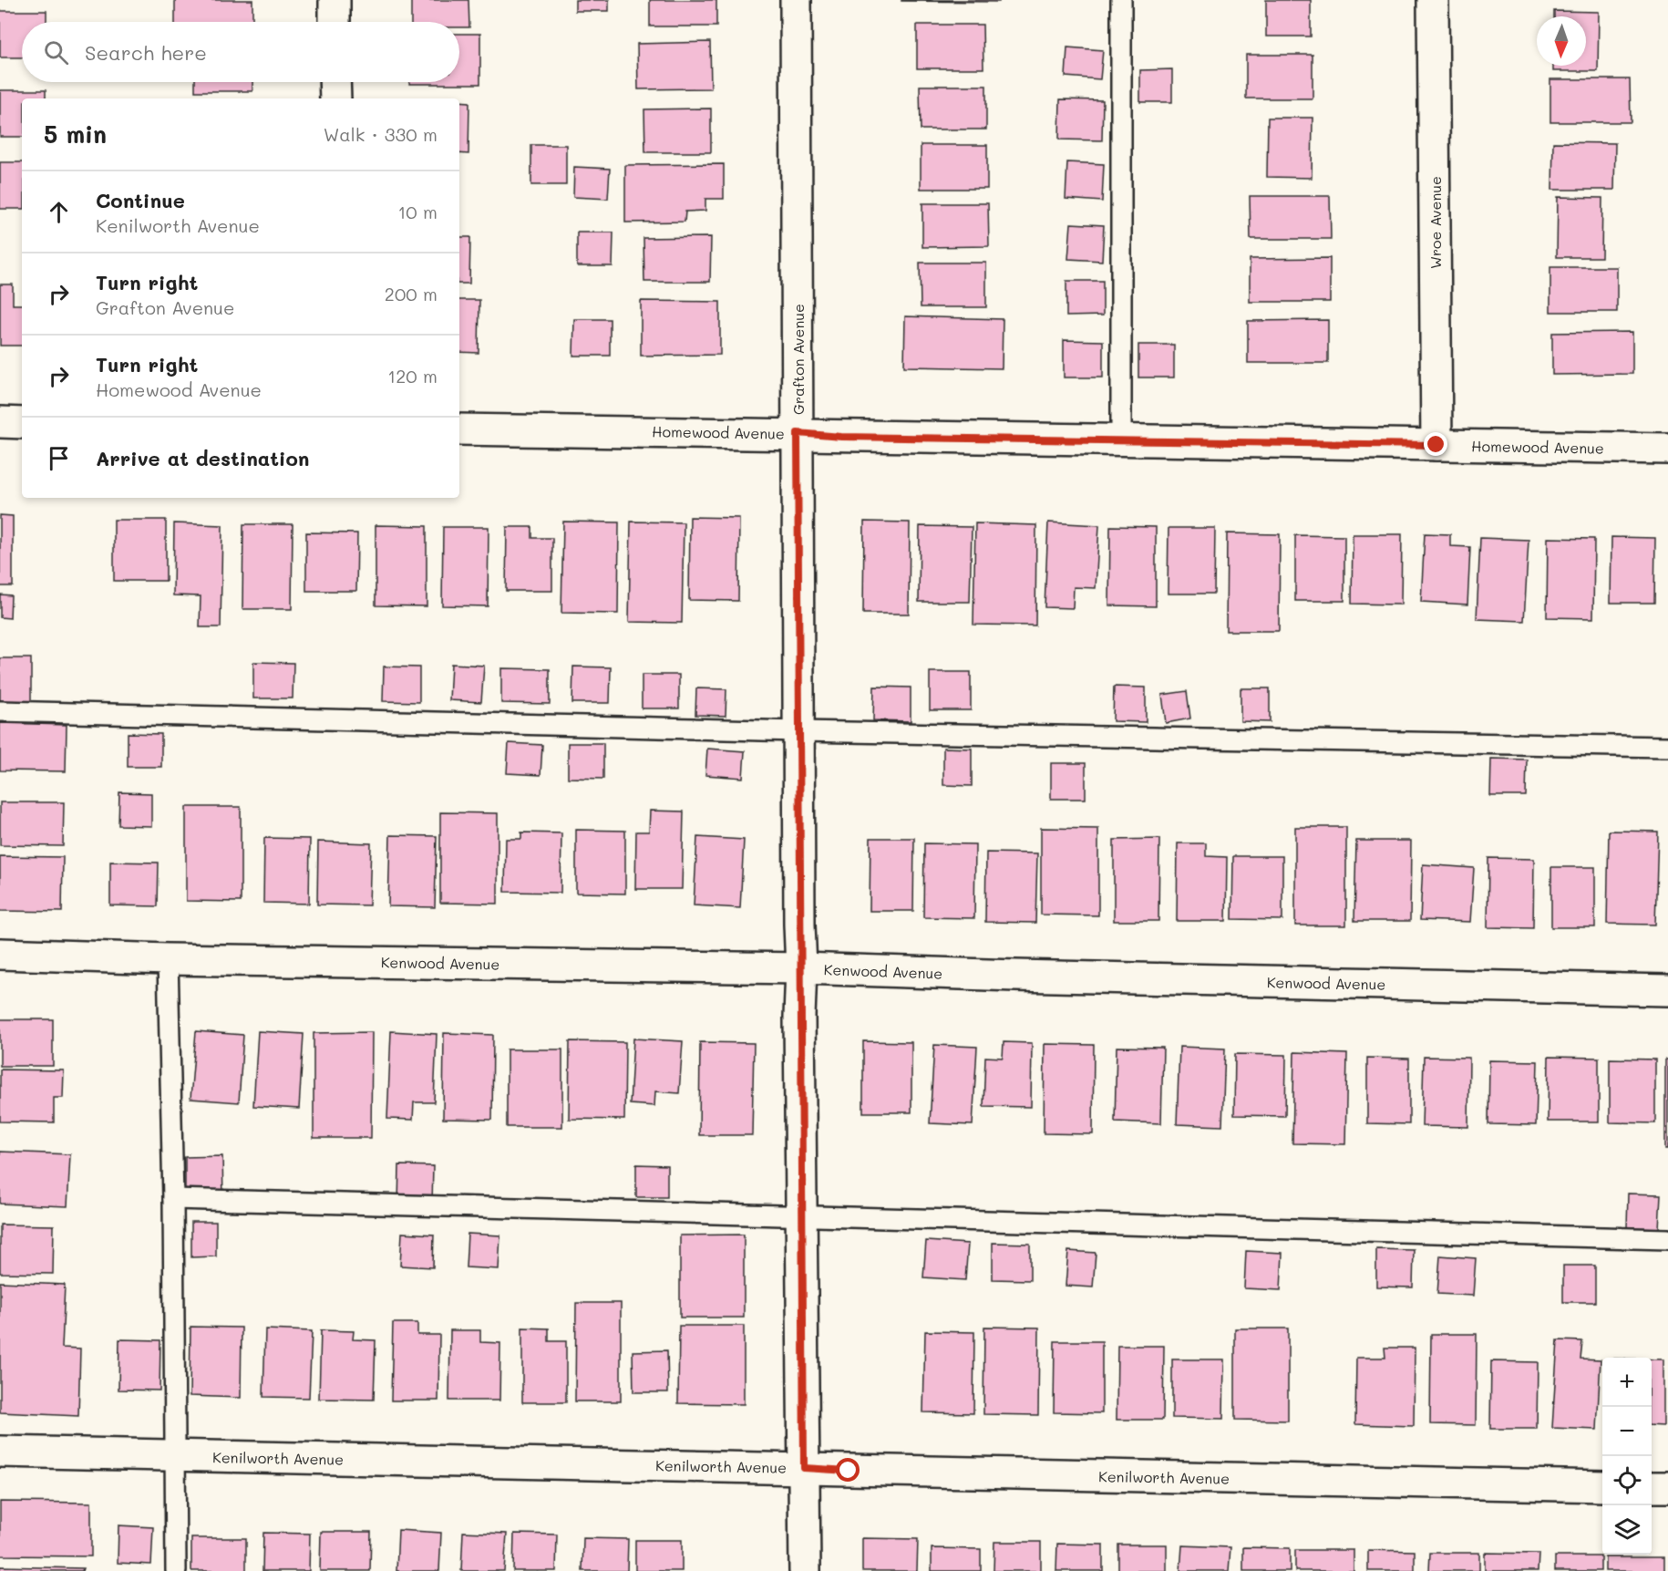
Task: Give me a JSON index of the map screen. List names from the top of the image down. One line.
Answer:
{"streets":{"street":["Wroe Avenue","Grafton Avenue","Homewood Avenue","Kenwood Avenue","Kenilworth Avenue"]},"crossings":[["Wroe Avenue","Homewood Avenue"],["Grafton Avenue","Homewood Avenue"],["Grafton Avenue","Kenwood Avenue"],["Grafton Avenue","Kenilworth Avenue"]],"north":"bottom","page":{"search":"Search here","heading":["5 min","Walk · 330 m"],"list":[["Continue","Kenilworth Avenue","10 m"],["Turn right","Grafton Avenue","200 m"],["Turn right","Homewood Avenue","120 m"],"Arrive at destination"],"map_buttons":["+","−"]}}
